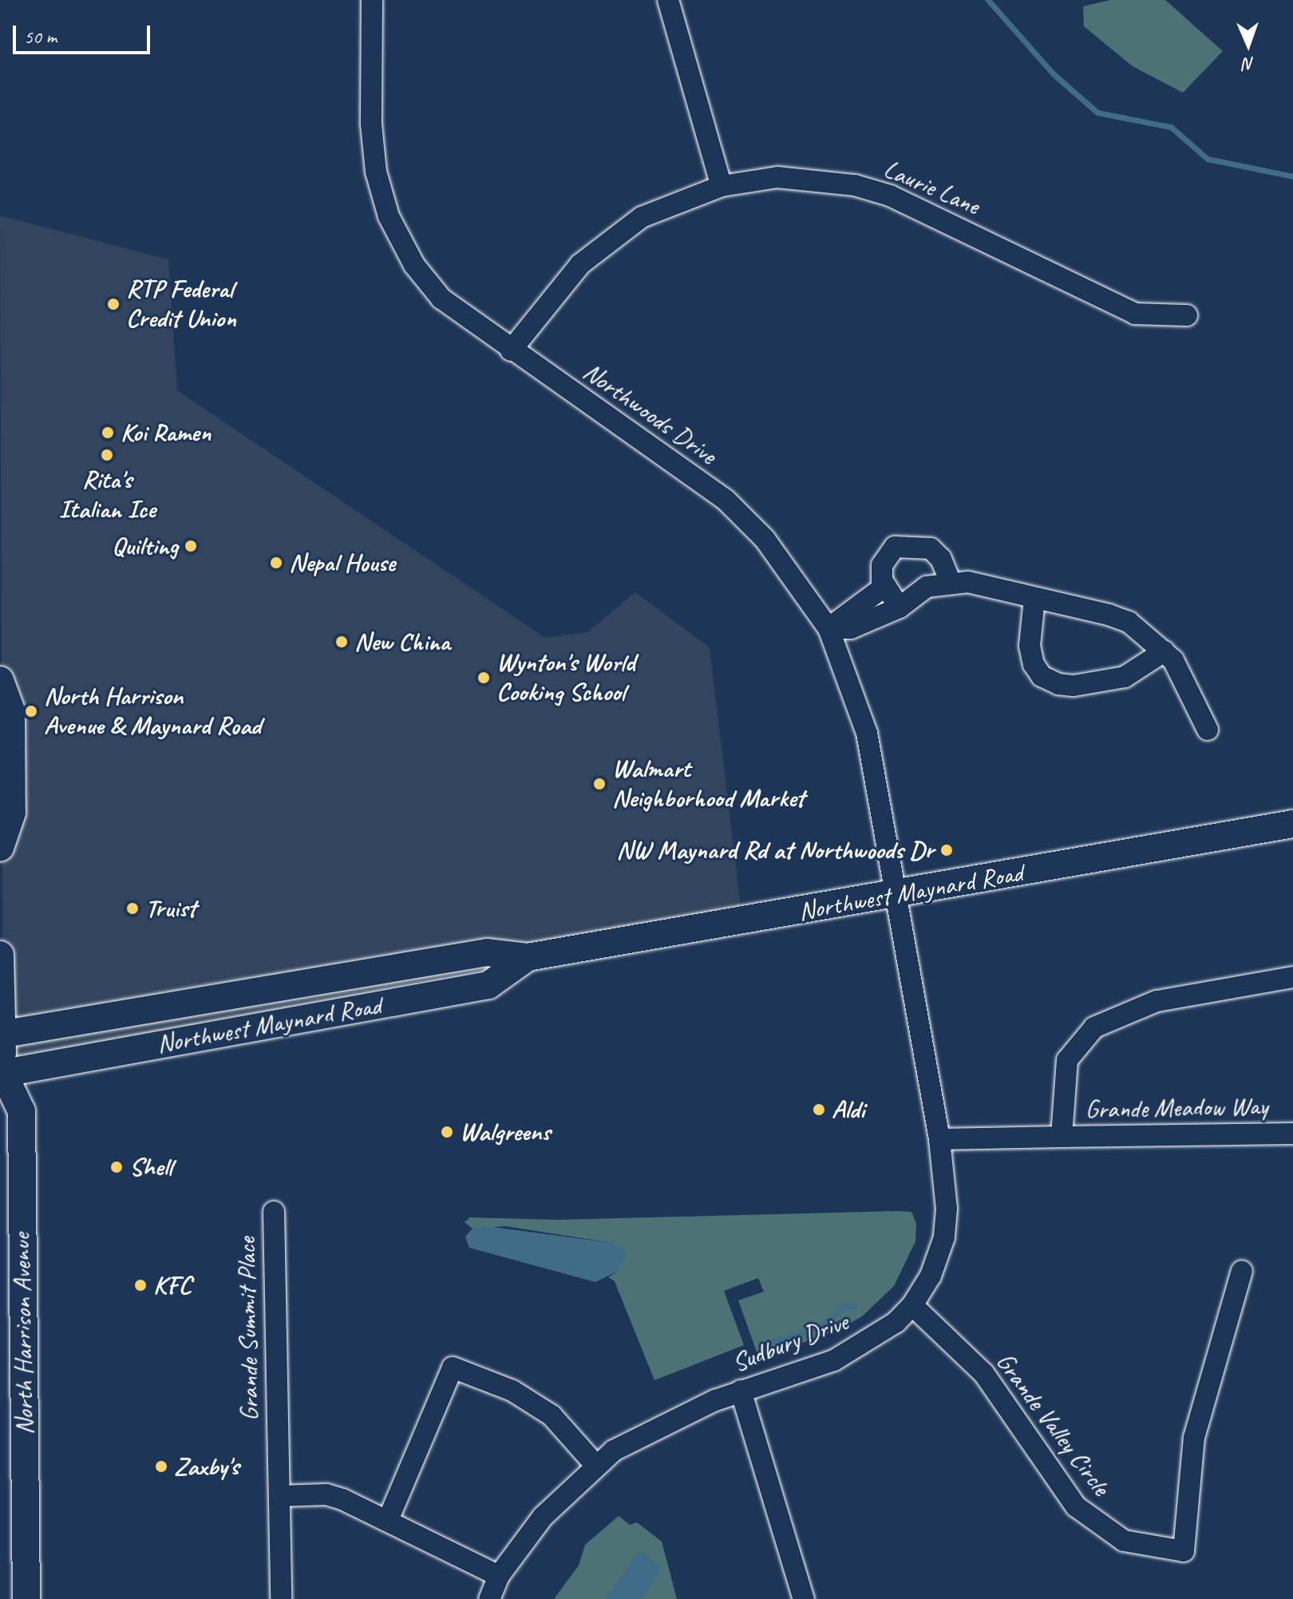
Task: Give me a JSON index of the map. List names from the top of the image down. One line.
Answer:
{"streets":{"main road":["Northwest Maynard Road","North Harrison Avenue"],"street":["Laurie Lane","Northwoods Drive","Grande Meadow Way","Grande Summit Place","Sudbury Drive","Grande Valley Circle"]},"crossings":[["Laurie Lane","Northwoods Drive"],["Northwoods Drive","Northwest Maynard Road"],["Northwoods Drive","Sudbury Drive"],["Northwest Maynard Road","North Harrison Avenue"],["Northwest Maynard Road","Sudbury Drive"],["Grande Meadow Way","Sudbury Drive"],["Sudbury Drive","Grande Valley Circle"]],"places":["RTP Federal Credit Union","Koi Ramen","Rita's Italian Ice","Quilting","Nepal House","New China","Wynton's World Cooking School","North Harrison Avenue & Maynard Road","Walmart Neighborhood Market","NW Maynard Rd at Northwoods Dr","Truist","Aldi","Walgreens","Shell","KFC","Zaxby's"],"scale_bar":"50 m","north":"bottom"}
